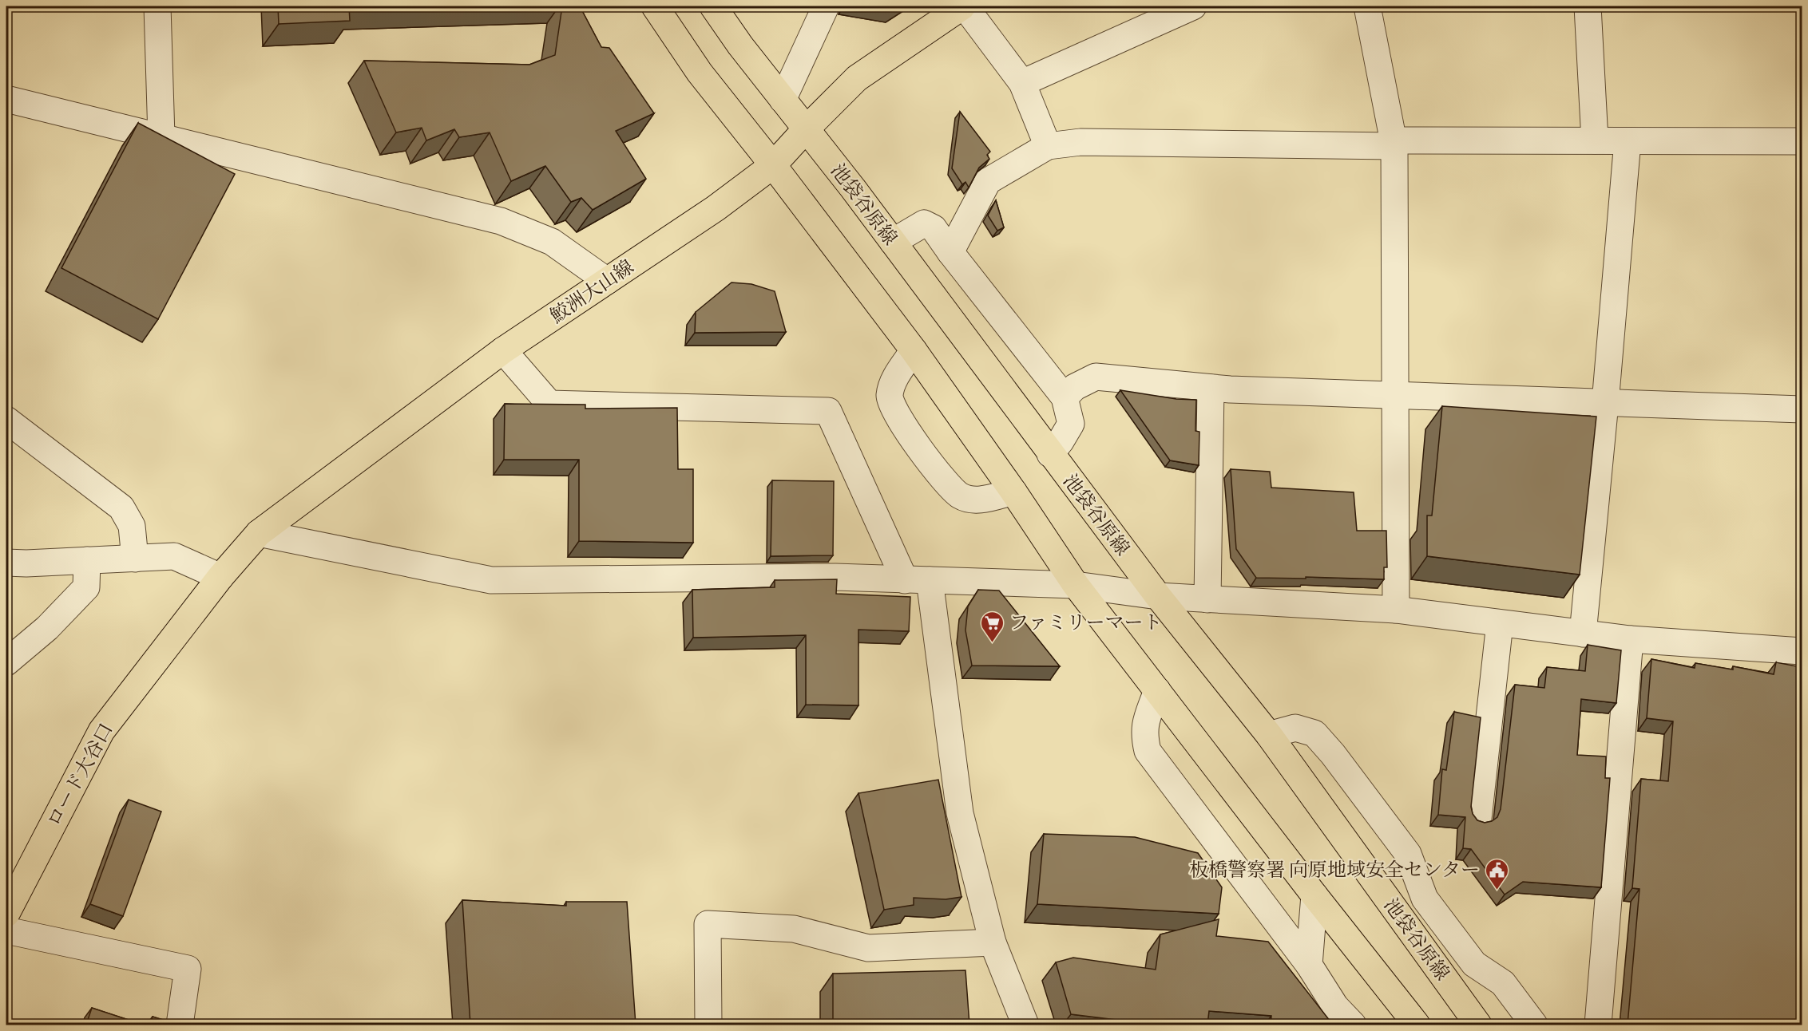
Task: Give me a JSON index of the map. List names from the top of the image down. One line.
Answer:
{"streets":{"main road":["池袋谷原線","鮫洲大山線","ロード大谷口"]},"crossings":[["池袋谷原線","鮫洲大山線"],["鮫洲大山線","ロード大谷口"]],"places":{"supermarket":["ファミリーマート"],"public building":["板橋警察署 向原地域安全センター"]}}
